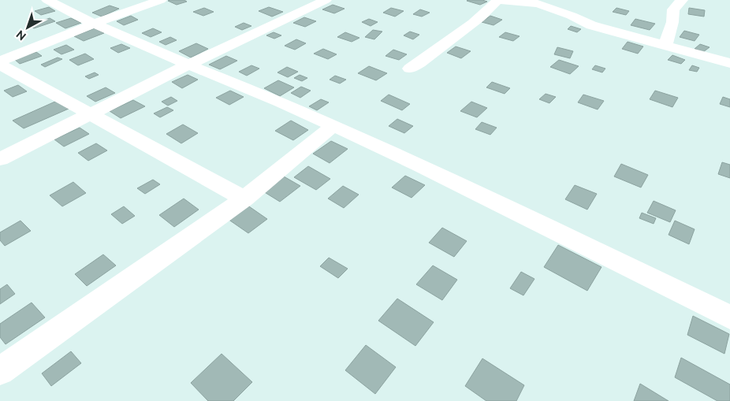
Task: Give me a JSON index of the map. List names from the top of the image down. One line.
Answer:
{"north":"bottom left"}
